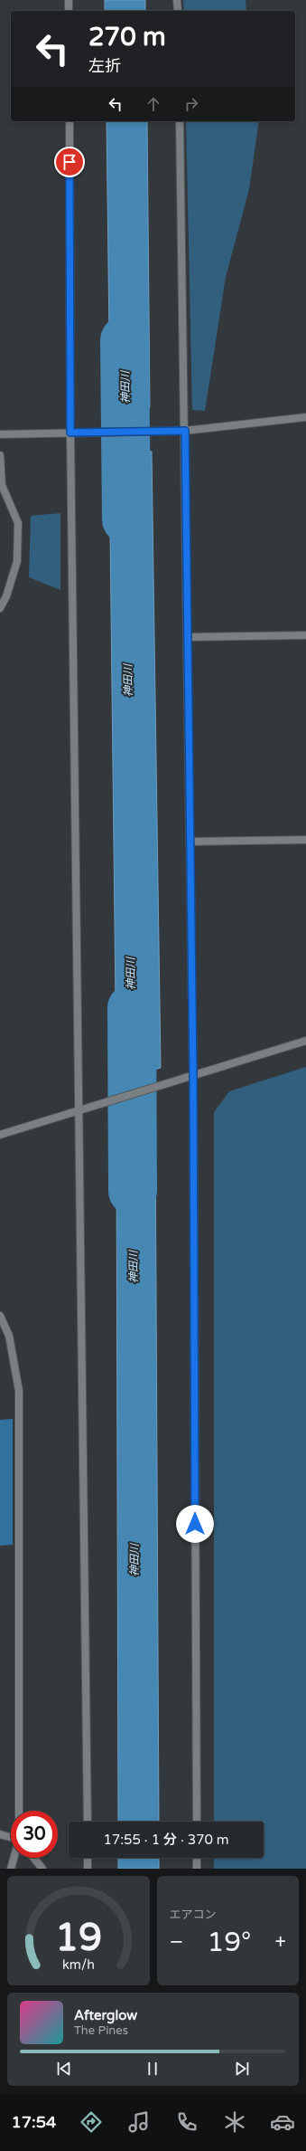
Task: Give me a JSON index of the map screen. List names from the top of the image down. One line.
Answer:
{"water":["神田川"],"page":{"turn":["270 m","左折"],"limit":"30","trip":"17:55 · 1 分 · 370 m","tile":"エアコン","heat":["−","19°","+"],"song":["Afterglow","The Pines"],"tabs":"17:54","gauge":["19","km/h"]}}
